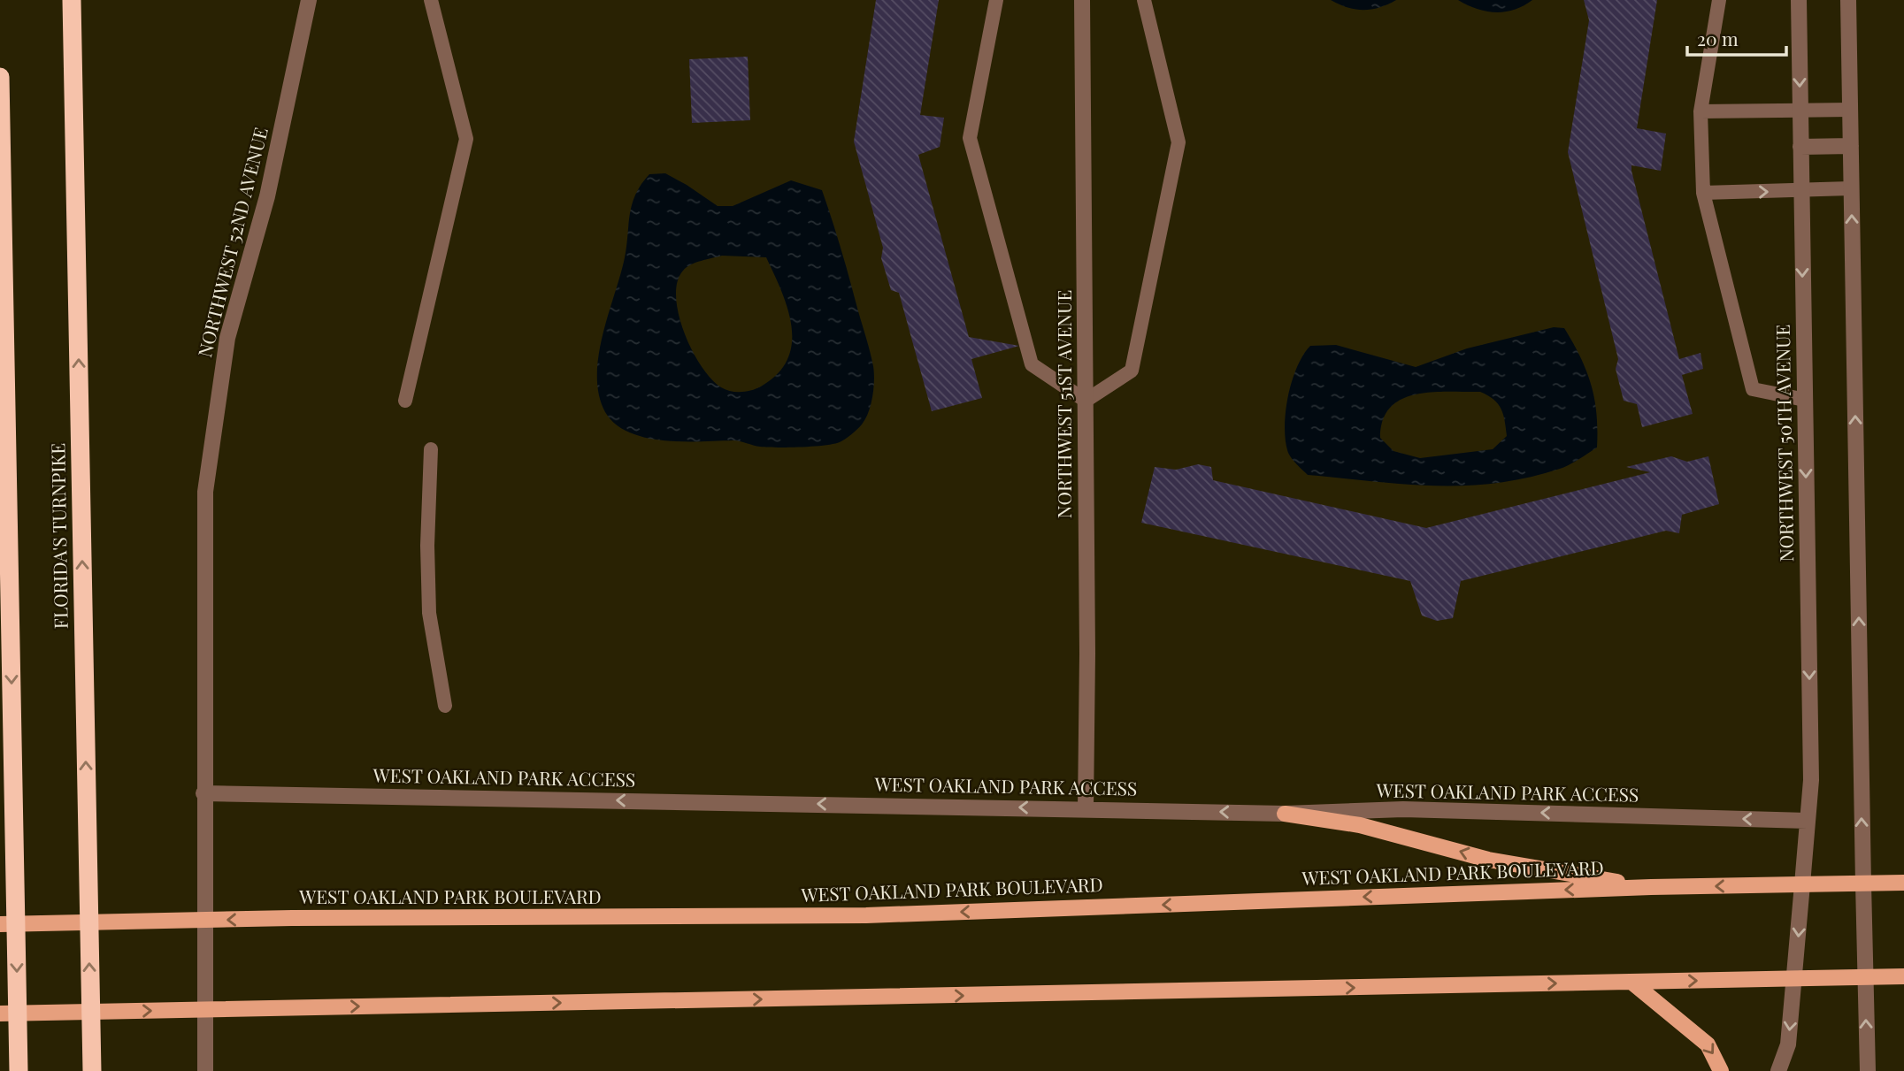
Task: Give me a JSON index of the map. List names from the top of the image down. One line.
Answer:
{"streets":{"highway":["FLORIDA'S TURNPIKE"],"main road":["WEST OAKLAND PARK BOULEVARD"],"street":["NORTHWEST 52ND AVENUE","NORTHWEST 51ST AVENUE","NORTHWEST 50TH AVENUE","WEST OAKLAND PARK ACCESS"]},"crossings":[["NORTHWEST 52ND AVENUE","WEST OAKLAND PARK ACCESS"],["NORTHWEST 51ST AVENUE","WEST OAKLAND PARK ACCESS"],["NORTHWEST 50TH AVENUE","WEST OAKLAND PARK ACCESS"],["NORTHWEST 50TH AVENUE","WEST OAKLAND PARK BOULEVARD"]],"one_way":["WEST OAKLAND PARK ACCESS"],"scale_bar":"20 m"}
